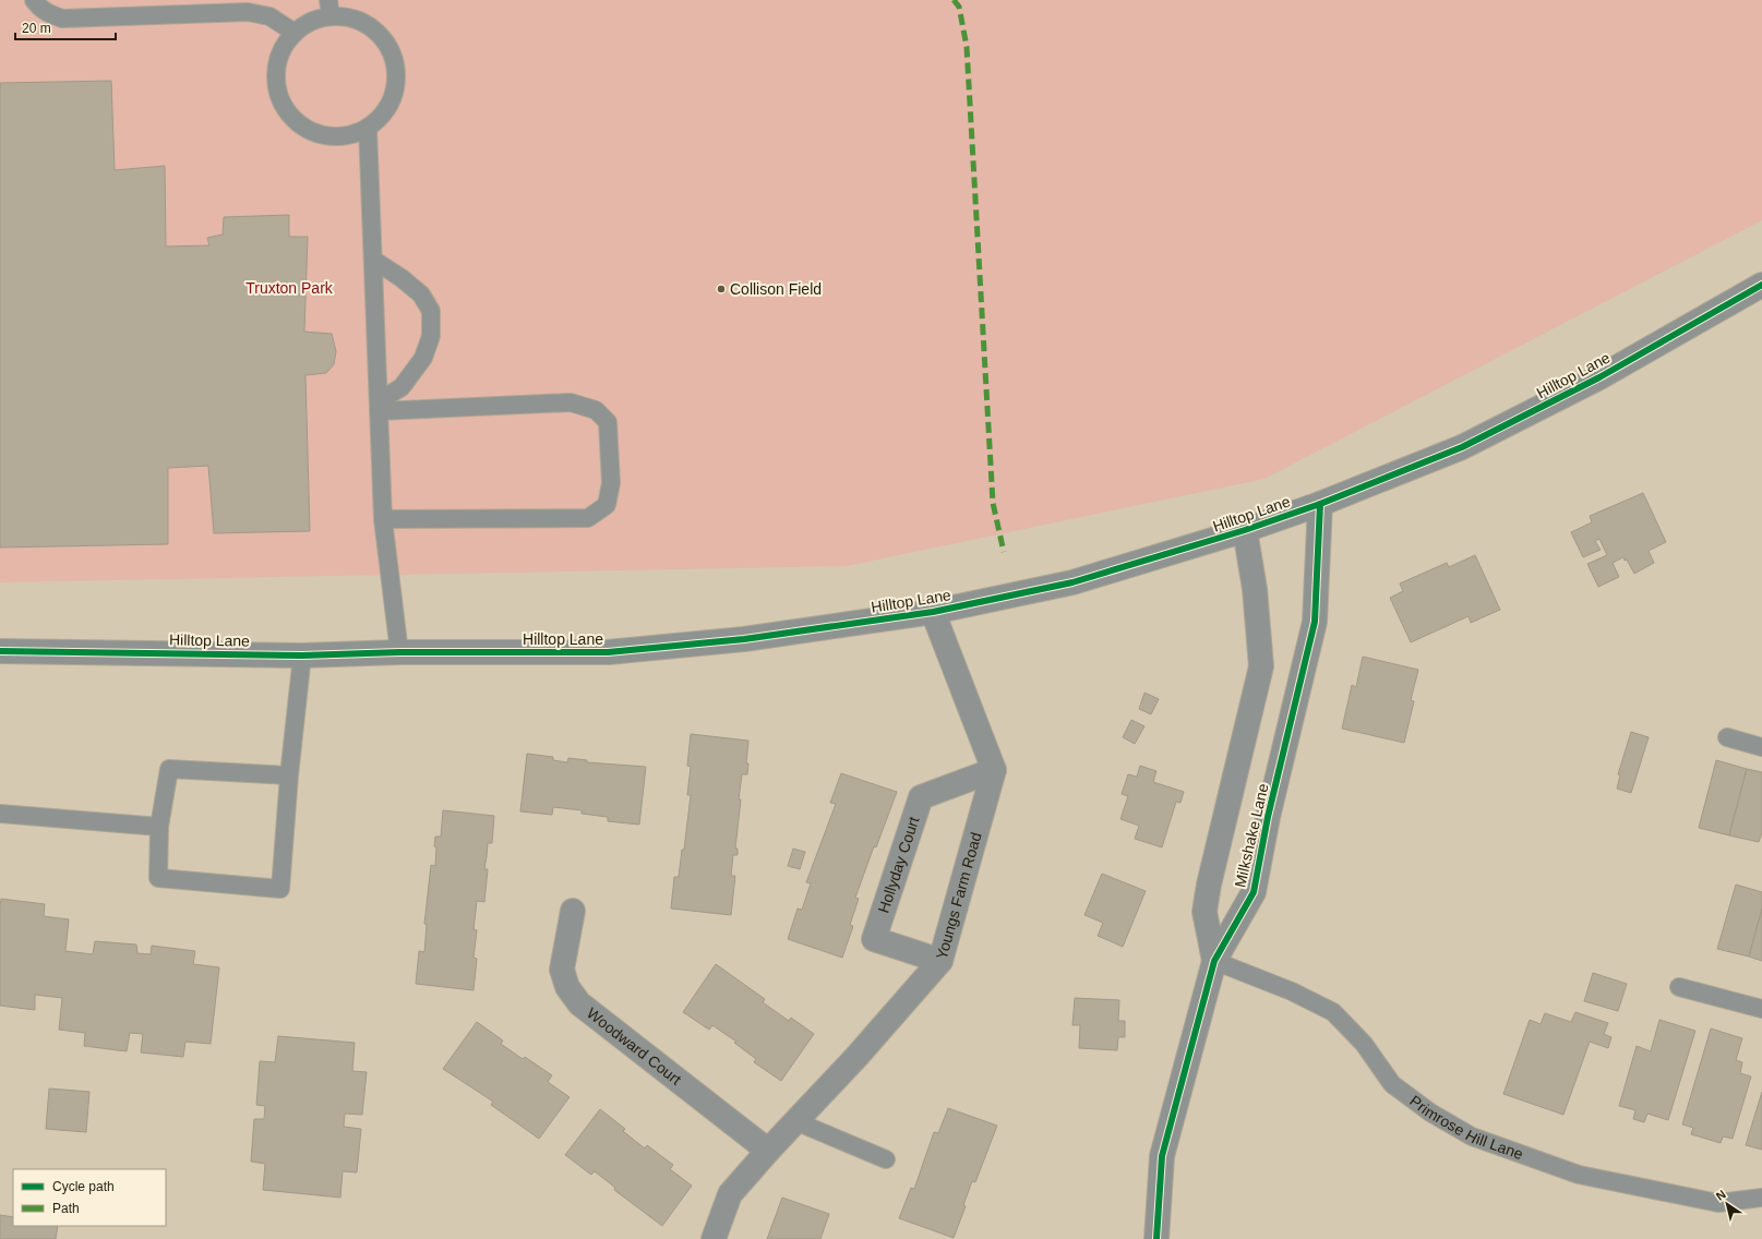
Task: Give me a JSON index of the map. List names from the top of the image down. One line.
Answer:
{"streets":{"street":["Hilltop Lane","Milkshake Lane","Hollyday Court","Youngs Farm Road","Woodward Court"],"lane":["Primrose Hill Lane"]},"crossings":[["Hilltop Lane","Milkshake Lane"],["Milkshake Lane","Primrose Hill Lane"],["Hollyday Court","Youngs Farm Road"],["Youngs Farm Road","Woodward Court"]],"parks":["Truxton Park"],"places":["Collison Field"],"legend":["Cycle path","Path"],"scale_bar":"20 m","north":"top left"}
